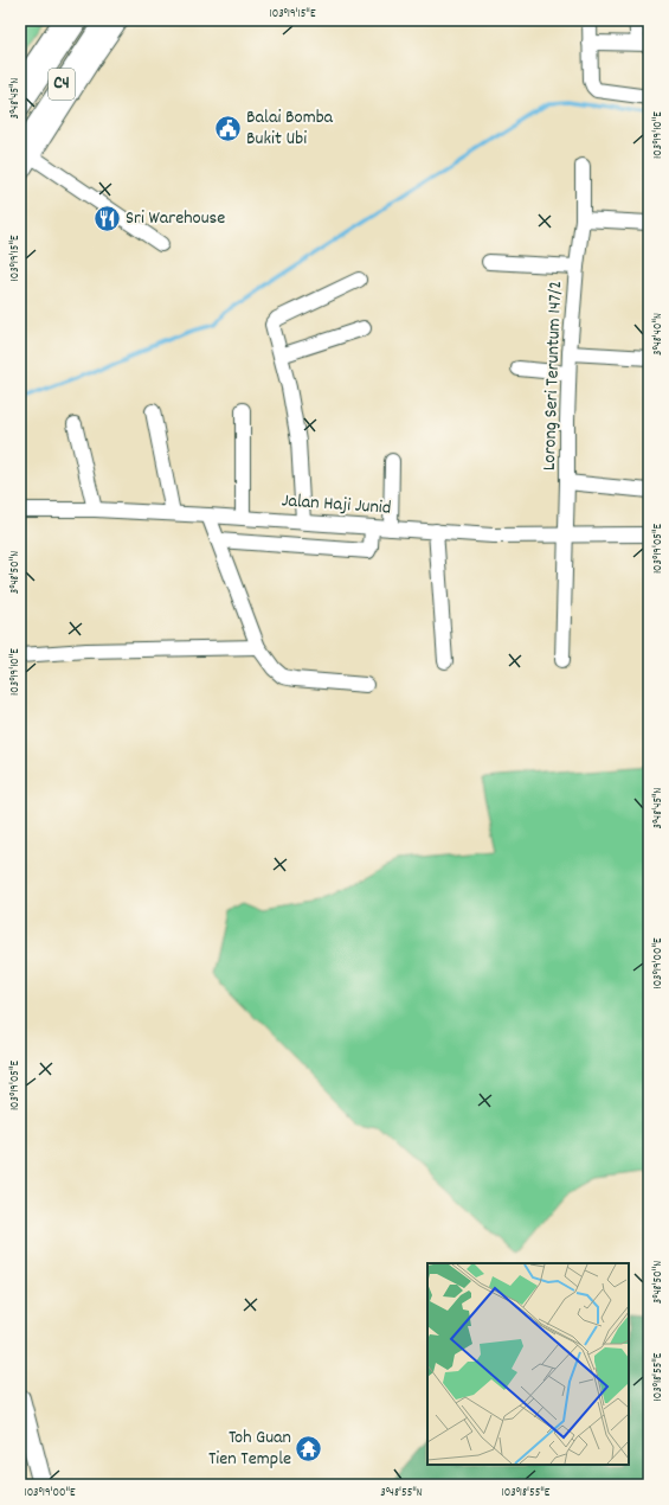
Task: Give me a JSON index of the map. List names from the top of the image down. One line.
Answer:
{"streets":{"main road":["C4"],"street":["Lorong Seri Teruntum 147/2","Jalan Haji Junid"]},"crossings":[["Lorong Seri Teruntum 147/2","Jalan Haji Junid"]],"places":{"public building":["Balai Bomba Bukit Ubi"],"restaurant":["Sri Warehouse"],"temple":["Toh Guan Tien Temple"]},"coordinates":["103°19'15\"E","3°48'45\"N","103°19'10\"E","3°48'40\"N","103°19'05\"E","3°48'50\"N","103°19'00\"E","103°18'55\"E","3°48'55\"N"]}
